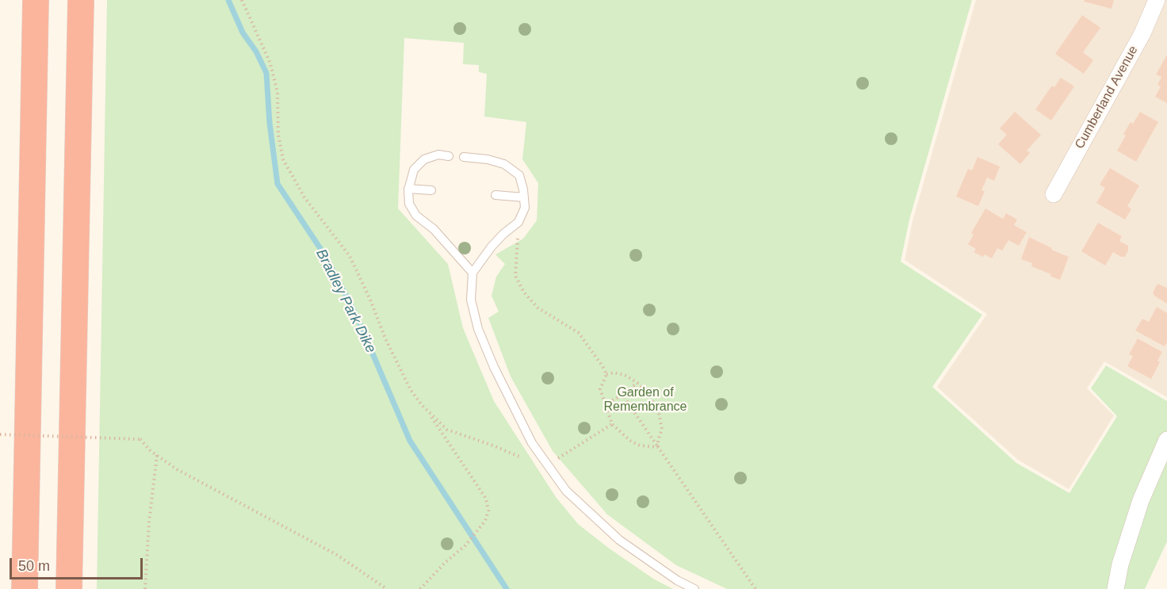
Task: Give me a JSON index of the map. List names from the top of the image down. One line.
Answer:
{"streets":{"street":["Cumberland Avenue"]},"water":["Bradley Park Dike"],"parks":["Garden of Remembrance"],"scale_bar":"50 m"}
